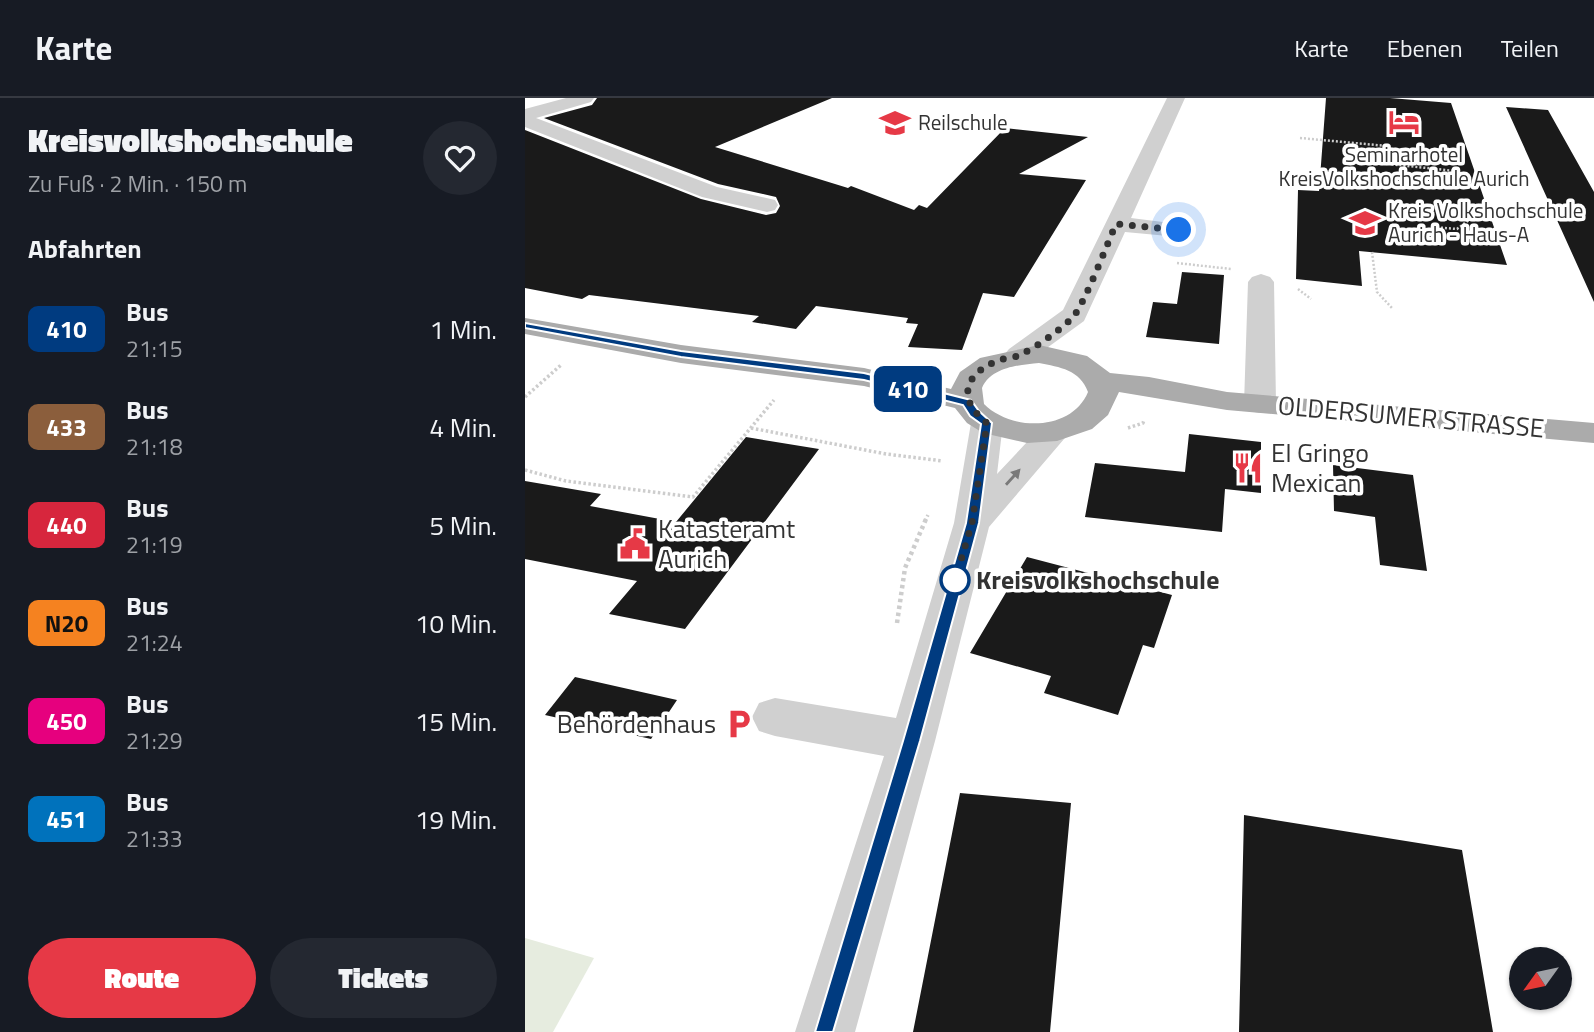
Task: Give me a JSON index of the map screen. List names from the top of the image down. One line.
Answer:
{"streets":{"main road":["OLDERSUMER STRASSE"]},"places":{"hotel":["Seminarhotel KreisVolkshochschule Aurich"],"school or university":["Reilschule","Kreis Volkshochschule Aurich - Haus-A"],"restaurant":["El Gringo Mexican"],"public building":["Katasteramt Aurich"],"other":["Kreisvolkshochschule"],"parking":["Behördenhaus"]},"lines":["bus line 410"],"north":"bottom left","page":{"header":"Karte","nav":["Karte","Ebenen","Teilen"],"heading":[["Kreisvolkshochschule","Zu Fuß · 2 Min. · 150 m"],"Abfahrten"],"on_map":"410","list":[{"mark":"410","name":"Bus","note":"21:15","value":"1 Min."},{"mark":"433","name":"Bus","note":"21:18","value":"4 Min."},{"mark":"440","name":"Bus","note":"21:19","value":"5 Min."},{"mark":"N20","name":"Bus","note":"21:24","value":"10 Min."},{"mark":"450","name":"Bus","note":"21:29","value":"15 Min."},{"mark":"451","name":"Bus","note":"21:33","value":"19 Min."}],"buttons":["Route","Tickets"]}}
